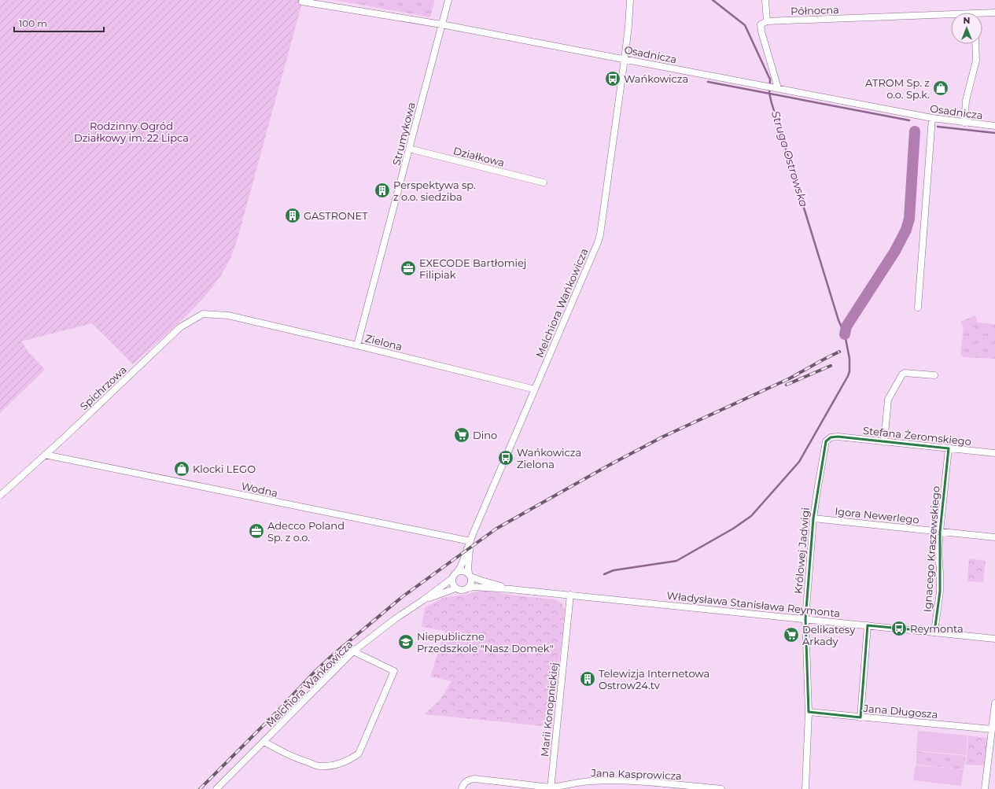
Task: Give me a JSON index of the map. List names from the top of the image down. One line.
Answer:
{"streets":{"street":["Północna","Osadnicza","Strumykowa","Działkowa","Melchiora Wańkowicza","Zielona","Spichrzowa","Stefana Żeromskiego","Wodna","Igora Newerlego","Ignacego Kraszewskiego","Królowej Jadwigi","Władysława Stanisława Reymonta","Marii Konopnickiej","Jana Długosza","Jana Kasprowicza"]},"crossings":[["Osadnicza","Strumykowa"],["Osadnicza","Melchiora Wańkowicza"],["Strumykowa","Działkowa"],["Strumykowa","Zielona"],["Melchiora Wańkowicza","Zielona"],["Melchiora Wańkowicza","Wodna"],["Melchiora Wańkowicza","Władysława Stanisława Reymonta"],["Zielona","Spichrzowa"],["Spichrzowa","Wodna"],["Stefana Żeromskiego","Ignacego Kraszewskiego"],["Stefana Żeromskiego","Królowej Jadwigi"],["Igora Newerlego","Ignacego Kraszewskiego"],["Igora Newerlego","Królowej Jadwigi"],["Ignacego Kraszewskiego","Władysława Stanisława Reymonta"],["Królowej Jadwigi","Władysława Stanisława Reymonta"],["Królowej Jadwigi","Jana Długosza"],["Władysława Stanisława Reymonta","Marii Konopnickiej"],["Marii Konopnickiej","Jana Kasprowicza"]],"water":["Struga Ostrowska"],"parks":["Rodzinny Ogród Działkowy im. 22 Lipca"],"places":{"bus stop":["Wańkowicza","Wańkowicza Zielona","Reymonta"],"shop":["ATROM Sp. z o.o. Sp.k.","Klocki LEGO"],"building":["Perspektywa sp. z o.o. siedziba","GASTRONET","Telewizja Internetowa Ostrow24.tv"],"office":["EXECODE Bartłomiej Filipiak","Adecco Poland Sp. z o.o."],"supermarket":["Dino","Delikatesy Arkady"],"school or university":["Niepubliczne Przedszkole \"Nasz Domek\""]},"scale_bar":"100 m","north":"top"}
